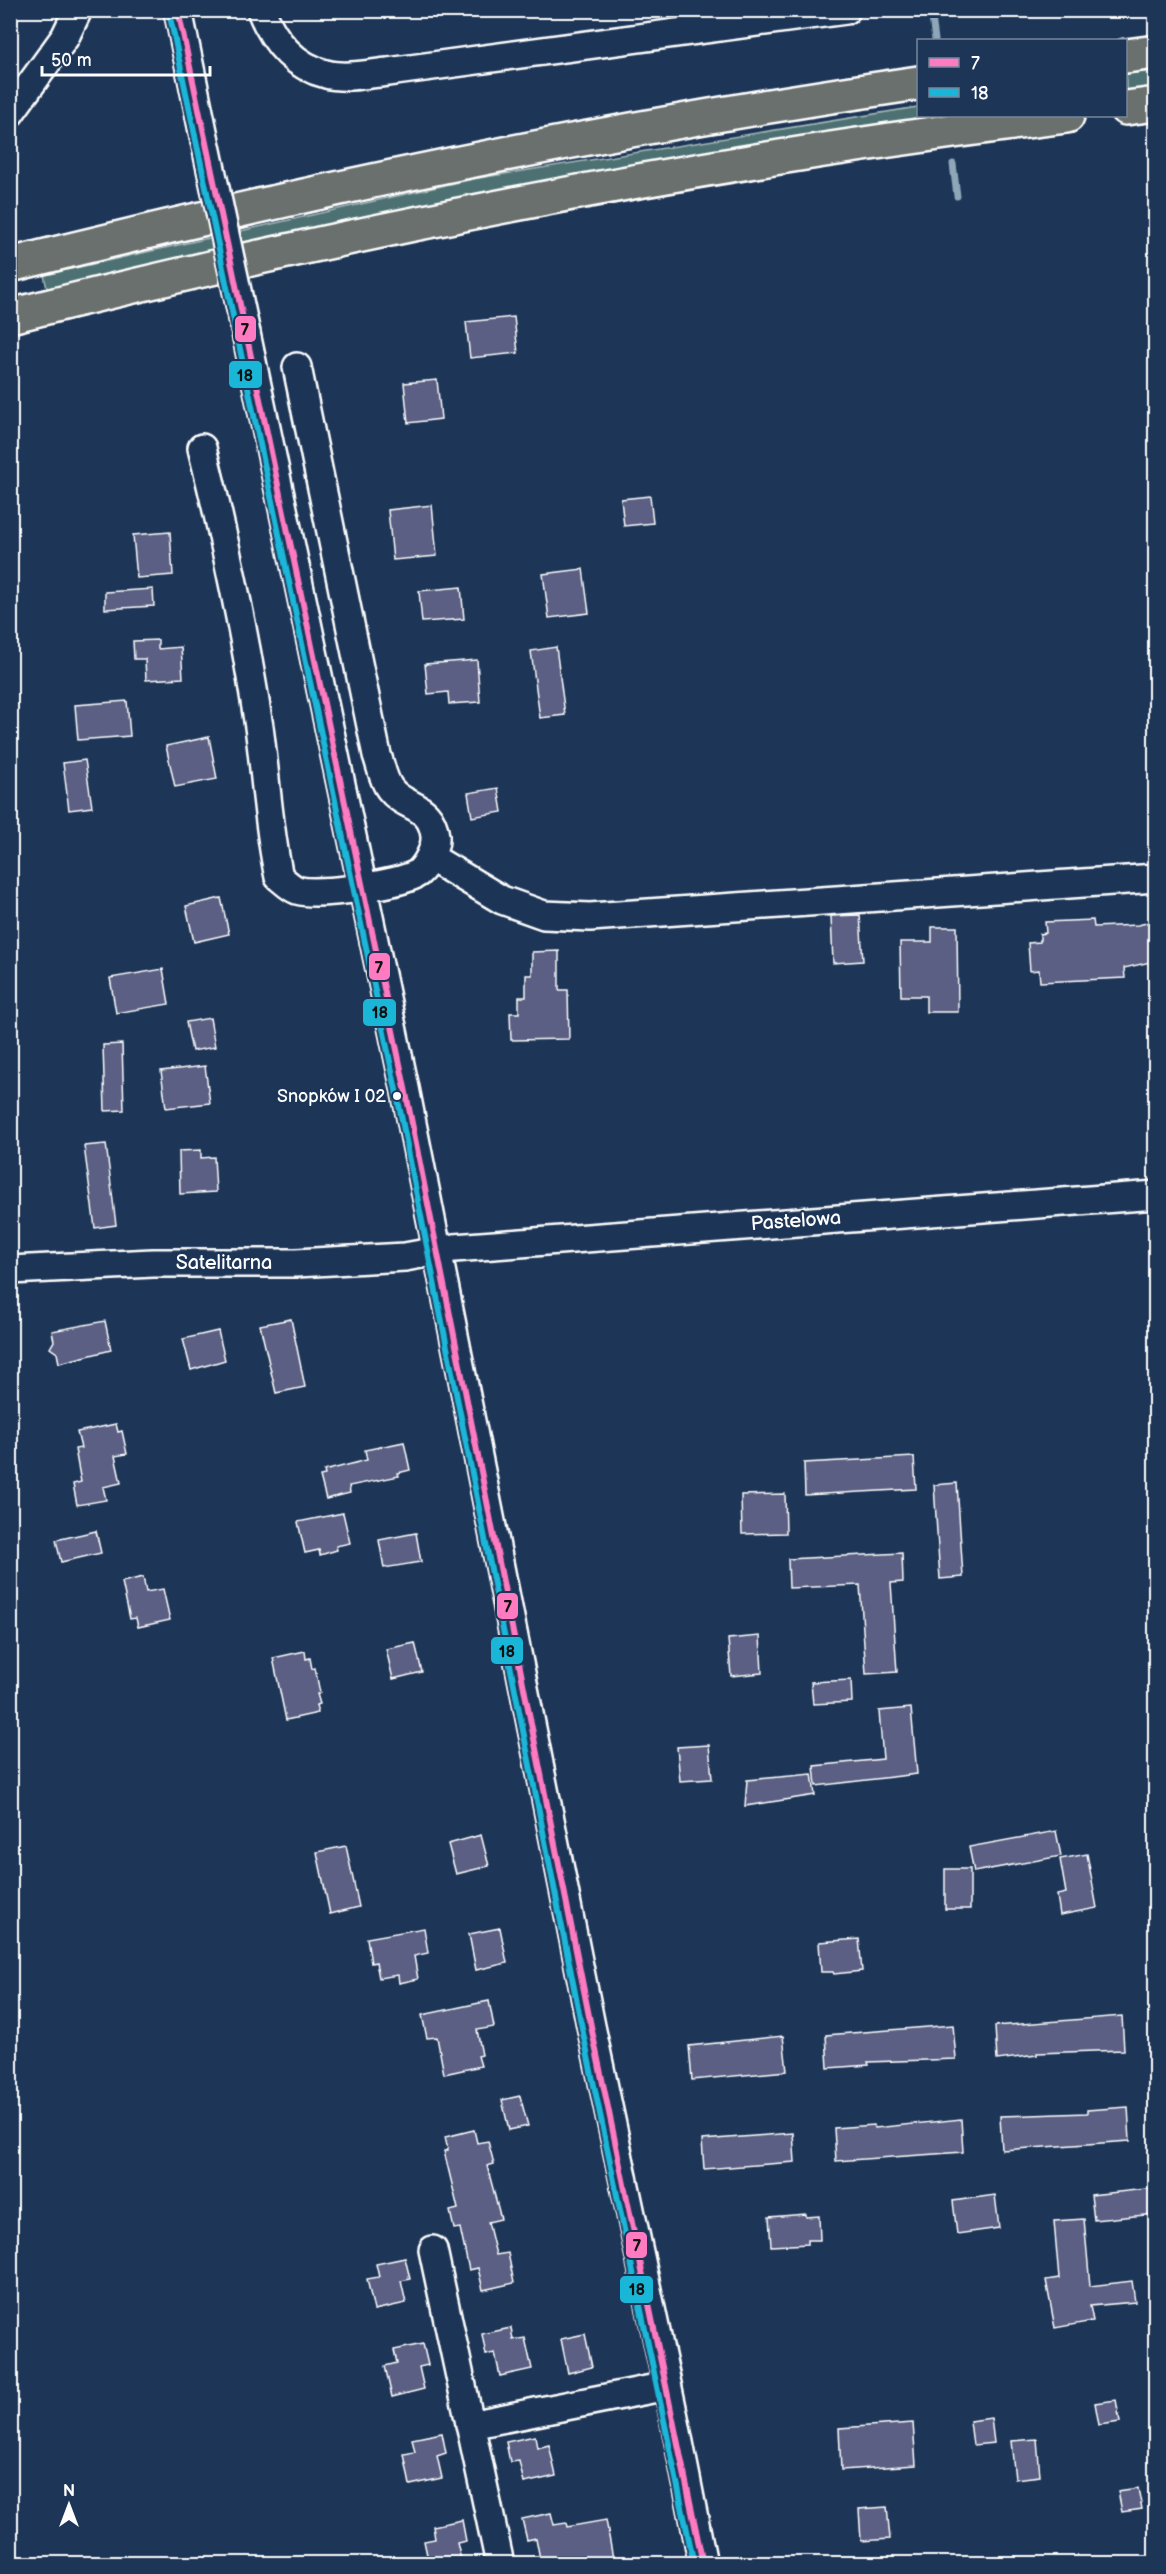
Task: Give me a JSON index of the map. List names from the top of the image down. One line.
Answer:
{"streets":{"street":["Pastelowa","Satelitarna"]},"crossings":[["Pastelowa","Satelitarna"]],"places":["Snopków I 02"],"lines":["transit line 7","transit line 18"],"legend":["7","18"],"scale_bar":"50 m","north":"top"}
